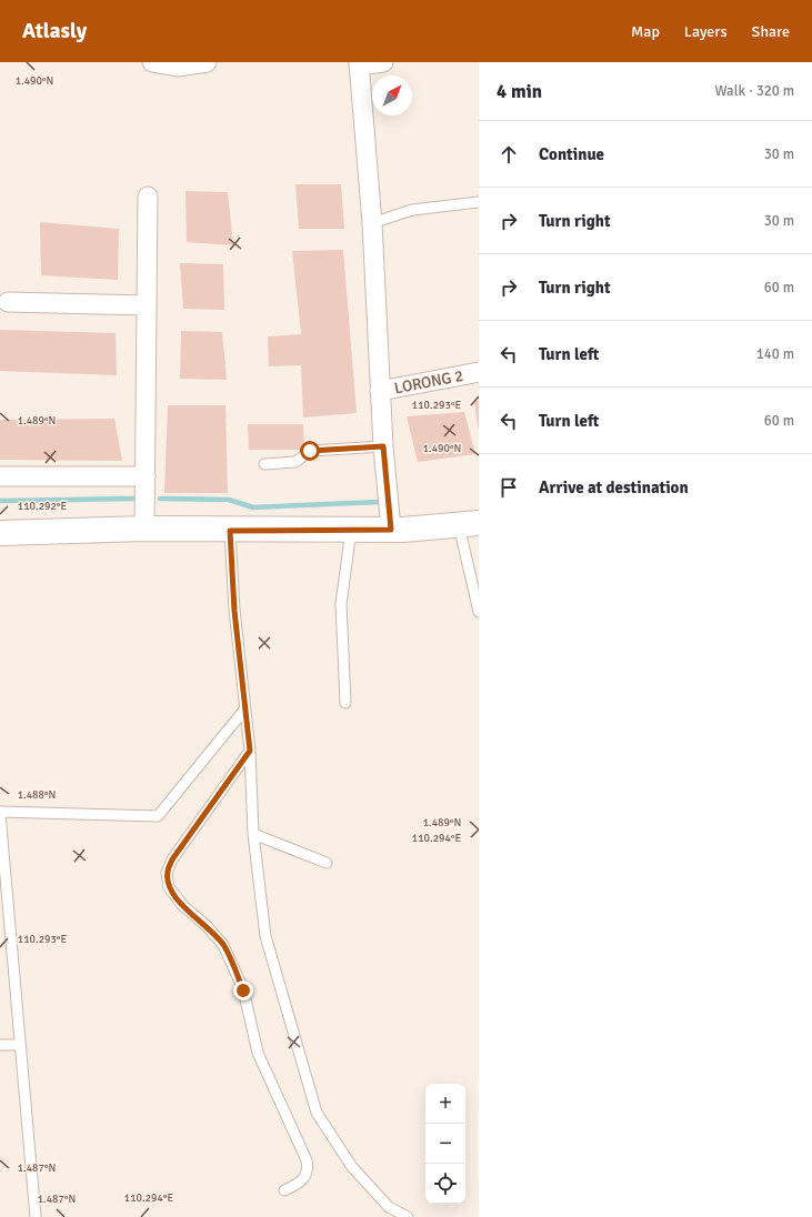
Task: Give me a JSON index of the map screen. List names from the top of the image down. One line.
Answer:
{"streets":{"street":["LORONG 2"]},"north":"top right","page":{"header":"Atlasly","nav":["Map","Layers","Share"],"heading":["4 min","Walk · 320 m"],"list":[["Continue","30 m"],["Turn right","30 m"],["Turn right","60 m"],["Turn left","140 m"],["Turn left","60 m"],"Arrive at destination"],"map_buttons":["+","−"]},"coordinates":["1.490°N","110.293°E","1.489°N","110.292°E","1.488°N","110.294°E","1.487°N"]}
